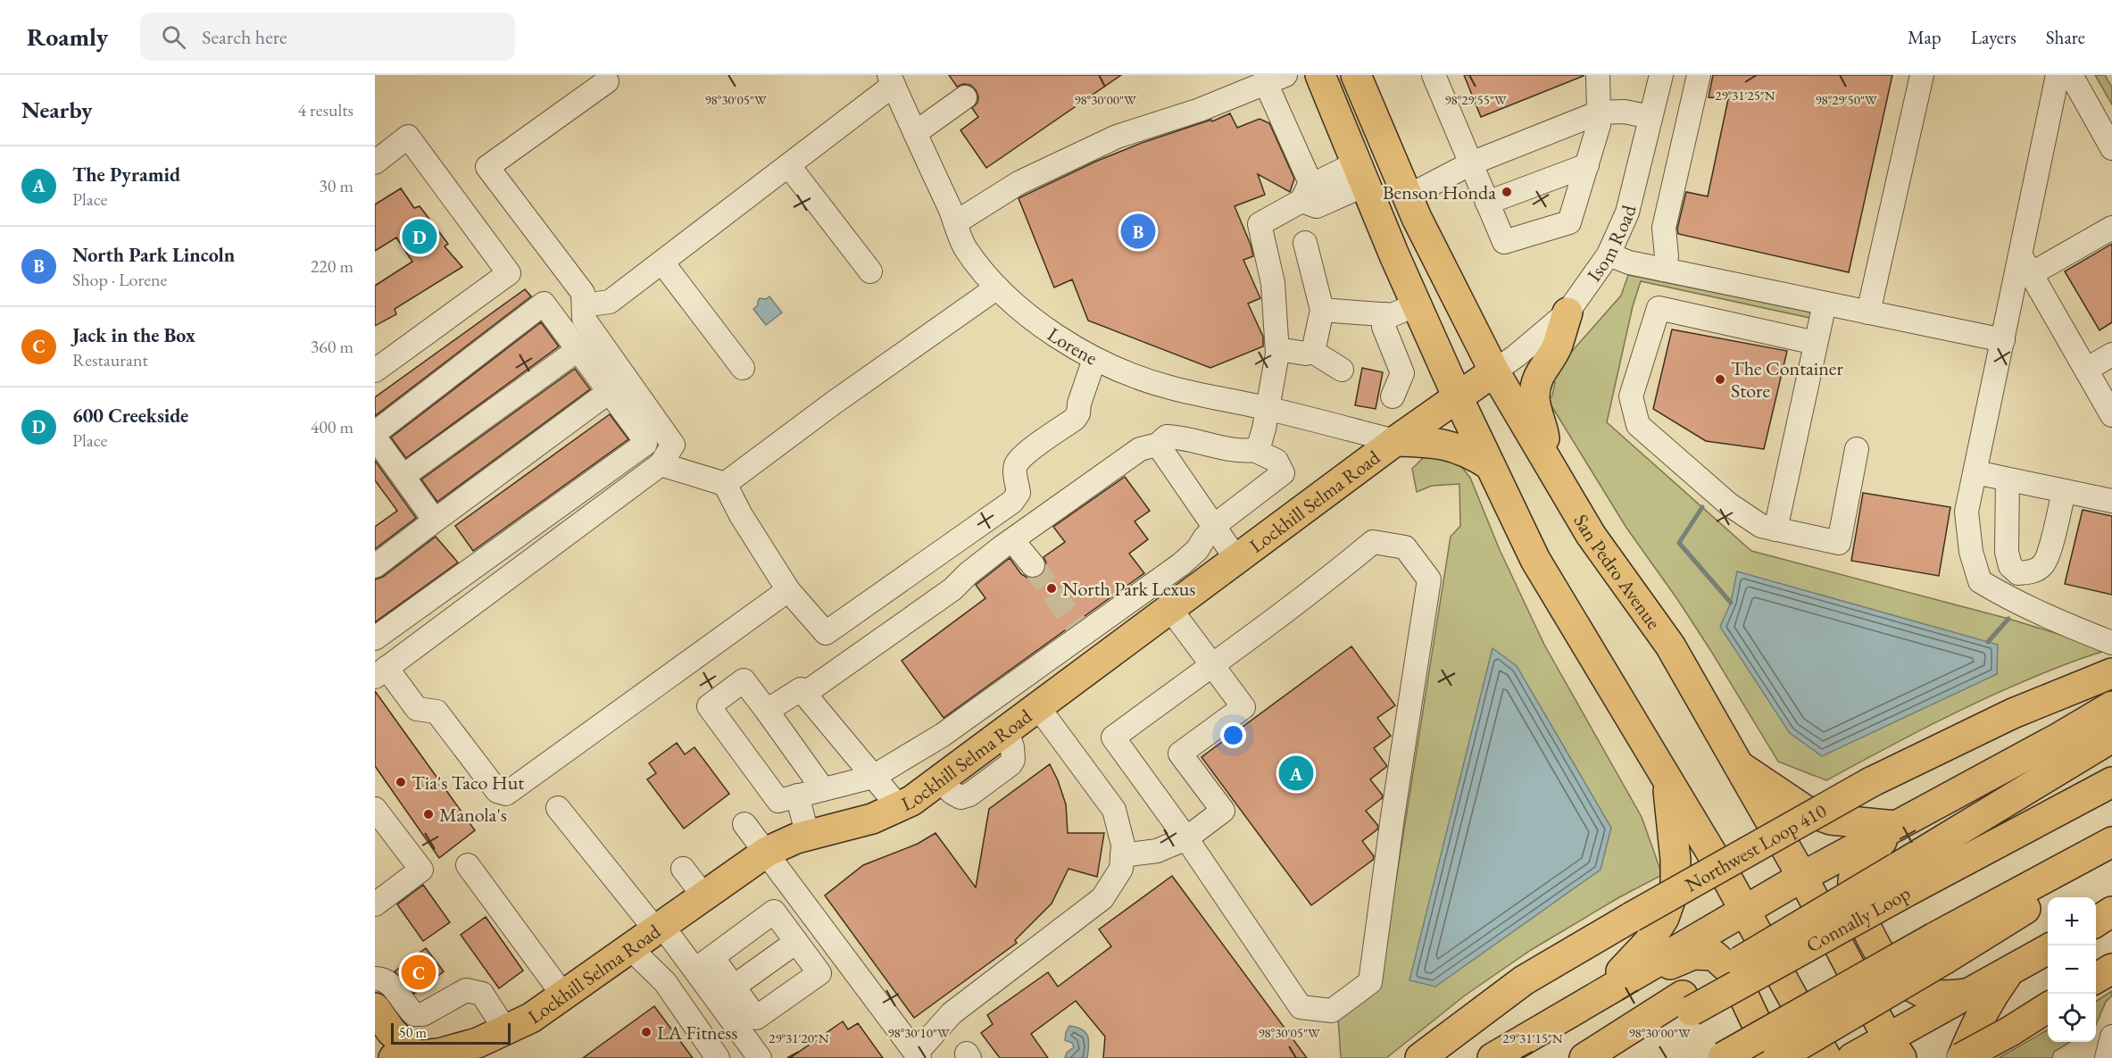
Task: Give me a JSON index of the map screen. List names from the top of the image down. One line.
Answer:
{"streets":{"main road":["Lockhill Selma Road","San Pedro Avenue","Northwest Loop 410","Connally Loop"],"street":["Isom Road","Lorene"]},"crossings":[["Isom Road","Lockhill Selma Road"],["Isom Road","San Pedro Avenue"],["Lorene","Lockhill Selma Road"],["Lockhill Selma Road","San Pedro Avenue"]],"places":["Benson Honda","The Container Store","North Park Lexus","Tia's Taco Hut","Manola's","LA Fitness"],"scale_bar":"50 m","page":{"header":"Roamly","search":"Search here","nav":["Map","Layers","Share"],"heading":["Nearby","4 results"],"list":[{"mark":"A","name":"The Pyramid","note":"Place","value":"30 m"},{"mark":"B","name":"North Park Lincoln","note":"Shop · Lorene","value":"220 m"},{"mark":"C","name":"Jack in the Box","note":"Restaurant","value":"360 m"},{"mark":"D","name":"600 Creekside","note":"Place","value":"400 m"}],"pins":["B","D","A","C"],"map_buttons":["+","−"],"scale":"50 m"},"coordinates":["29°31'25\"N","98°30'05\"W","98°30'00\"W","98°29'55\"W","98°29'50\"W","98°30'10\"W","29°31'20\"N","29°31'15\"N"]}
